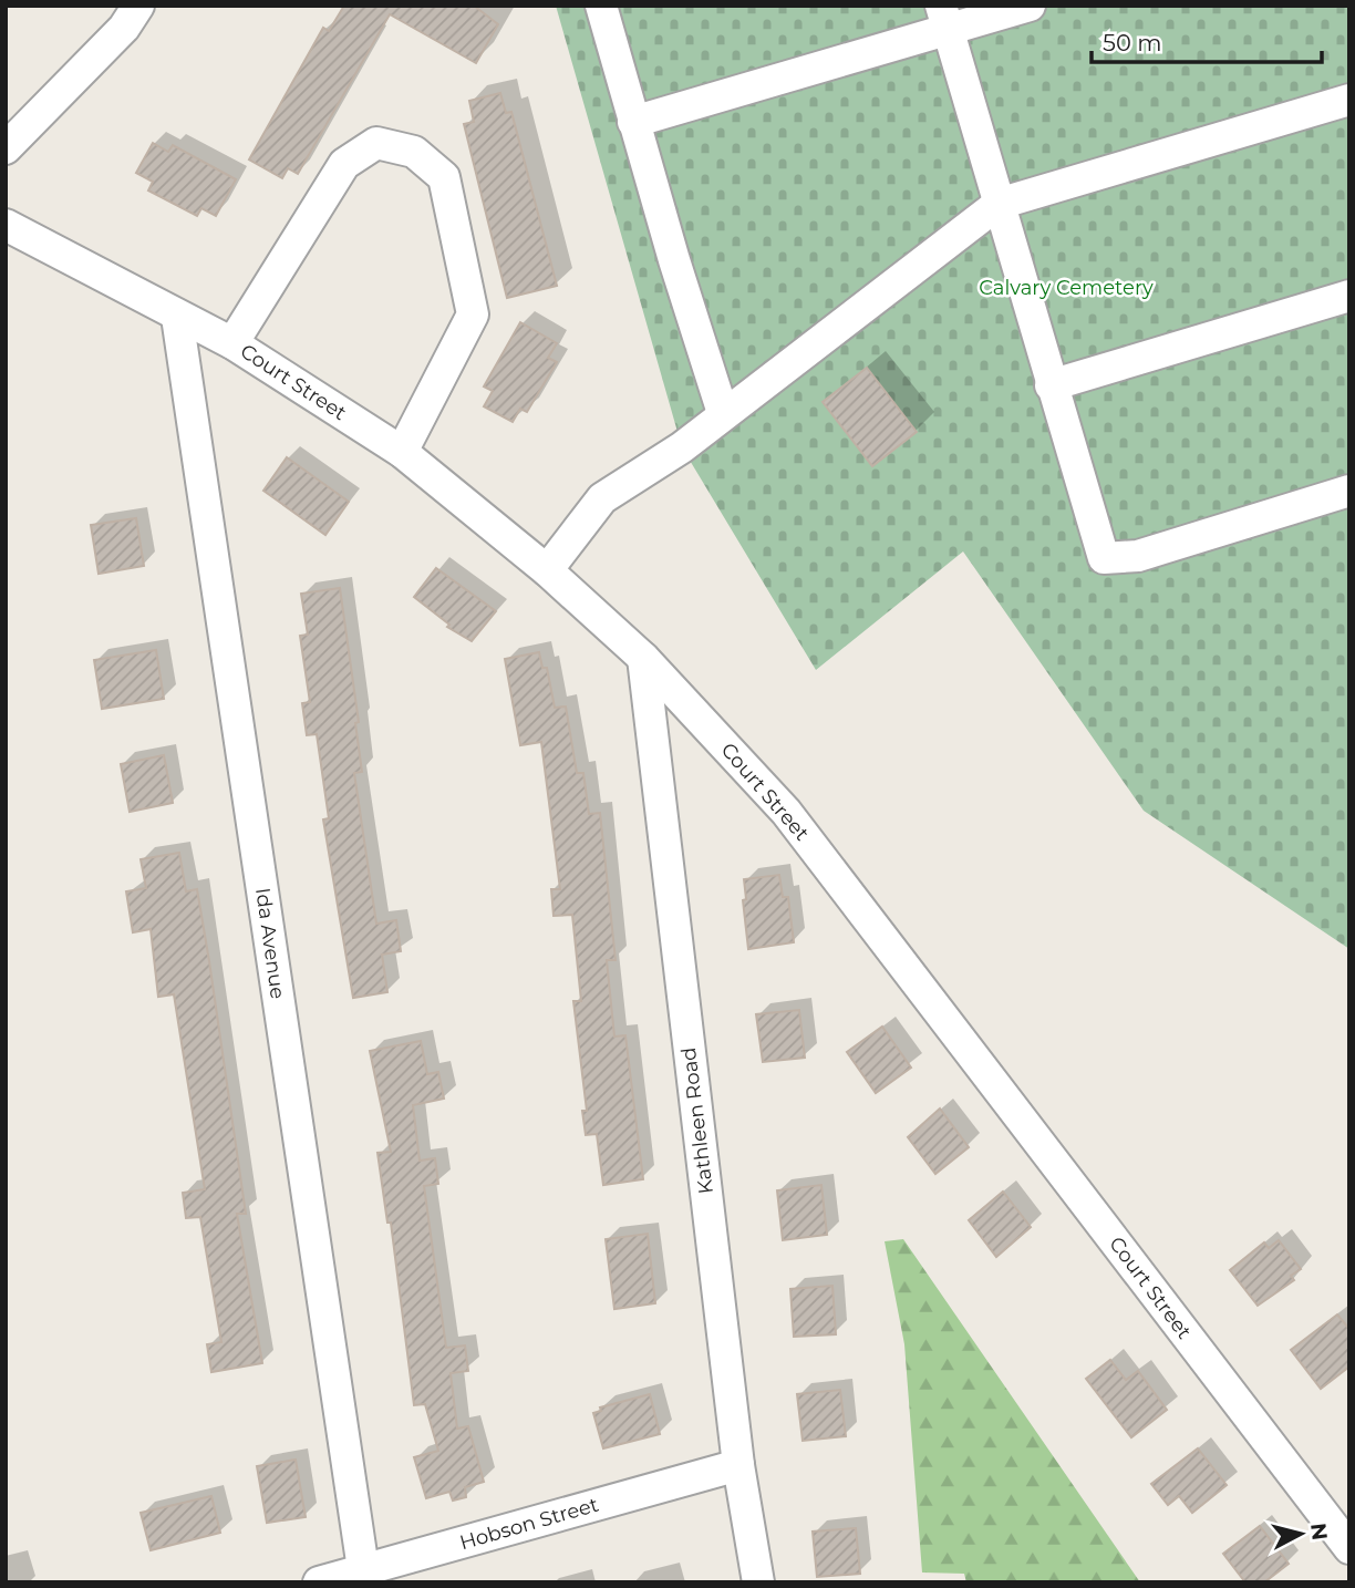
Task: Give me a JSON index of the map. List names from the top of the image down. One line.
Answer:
{"streets":{"street":["Court Street","Ida Avenue","Kathleen Road","Hobson Street"]},"crossings":[["Court Street","Ida Avenue"],["Court Street","Kathleen Road"],["Ida Avenue","Hobson Street"],["Kathleen Road","Hobson Street"]],"parks":["Calvary Cemetery"],"scale_bar":"50 m","north":"right"}
